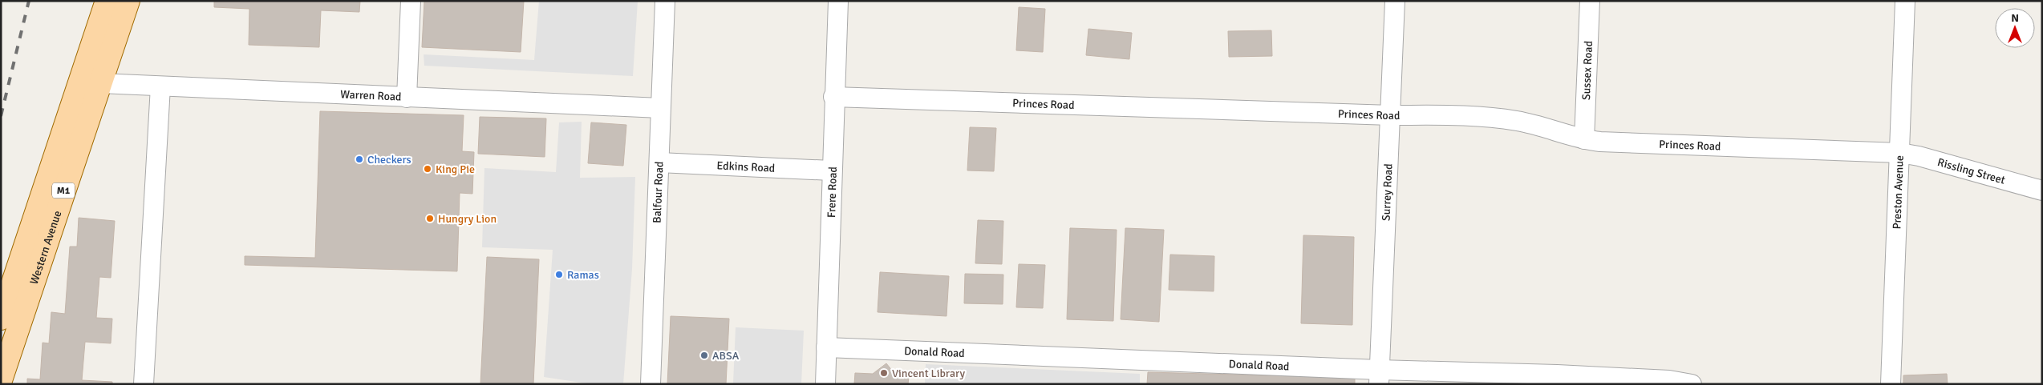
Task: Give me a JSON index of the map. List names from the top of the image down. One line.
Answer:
{"streets":{"main road":["M1","Western Avenue"],"street":["Sussex Road","Warren Road","Princes Road","Edkins Road","Rissling Street","Frere Road","Balfour Road","Surrey Road","Preston Avenue","Donald Road"]},"crossings":[["Sussex Road","Princes Road"],["Warren Road","Balfour Road"],["Warren Road","Western Avenue"],["Princes Road","Rissling Street"],["Princes Road","Frere Road"],["Princes Road","Surrey Road"],["Princes Road","Preston Avenue"],["Edkins Road","Frere Road"],["Edkins Road","Balfour Road"],["Rissling Street","Preston Avenue"],["Frere Road","Donald Road"],["Surrey Road","Donald Road"]],"places":["Checkers","King Pie","Hungry Lion","Ramas","ABSA","Vincent Library"],"north":"top"}
